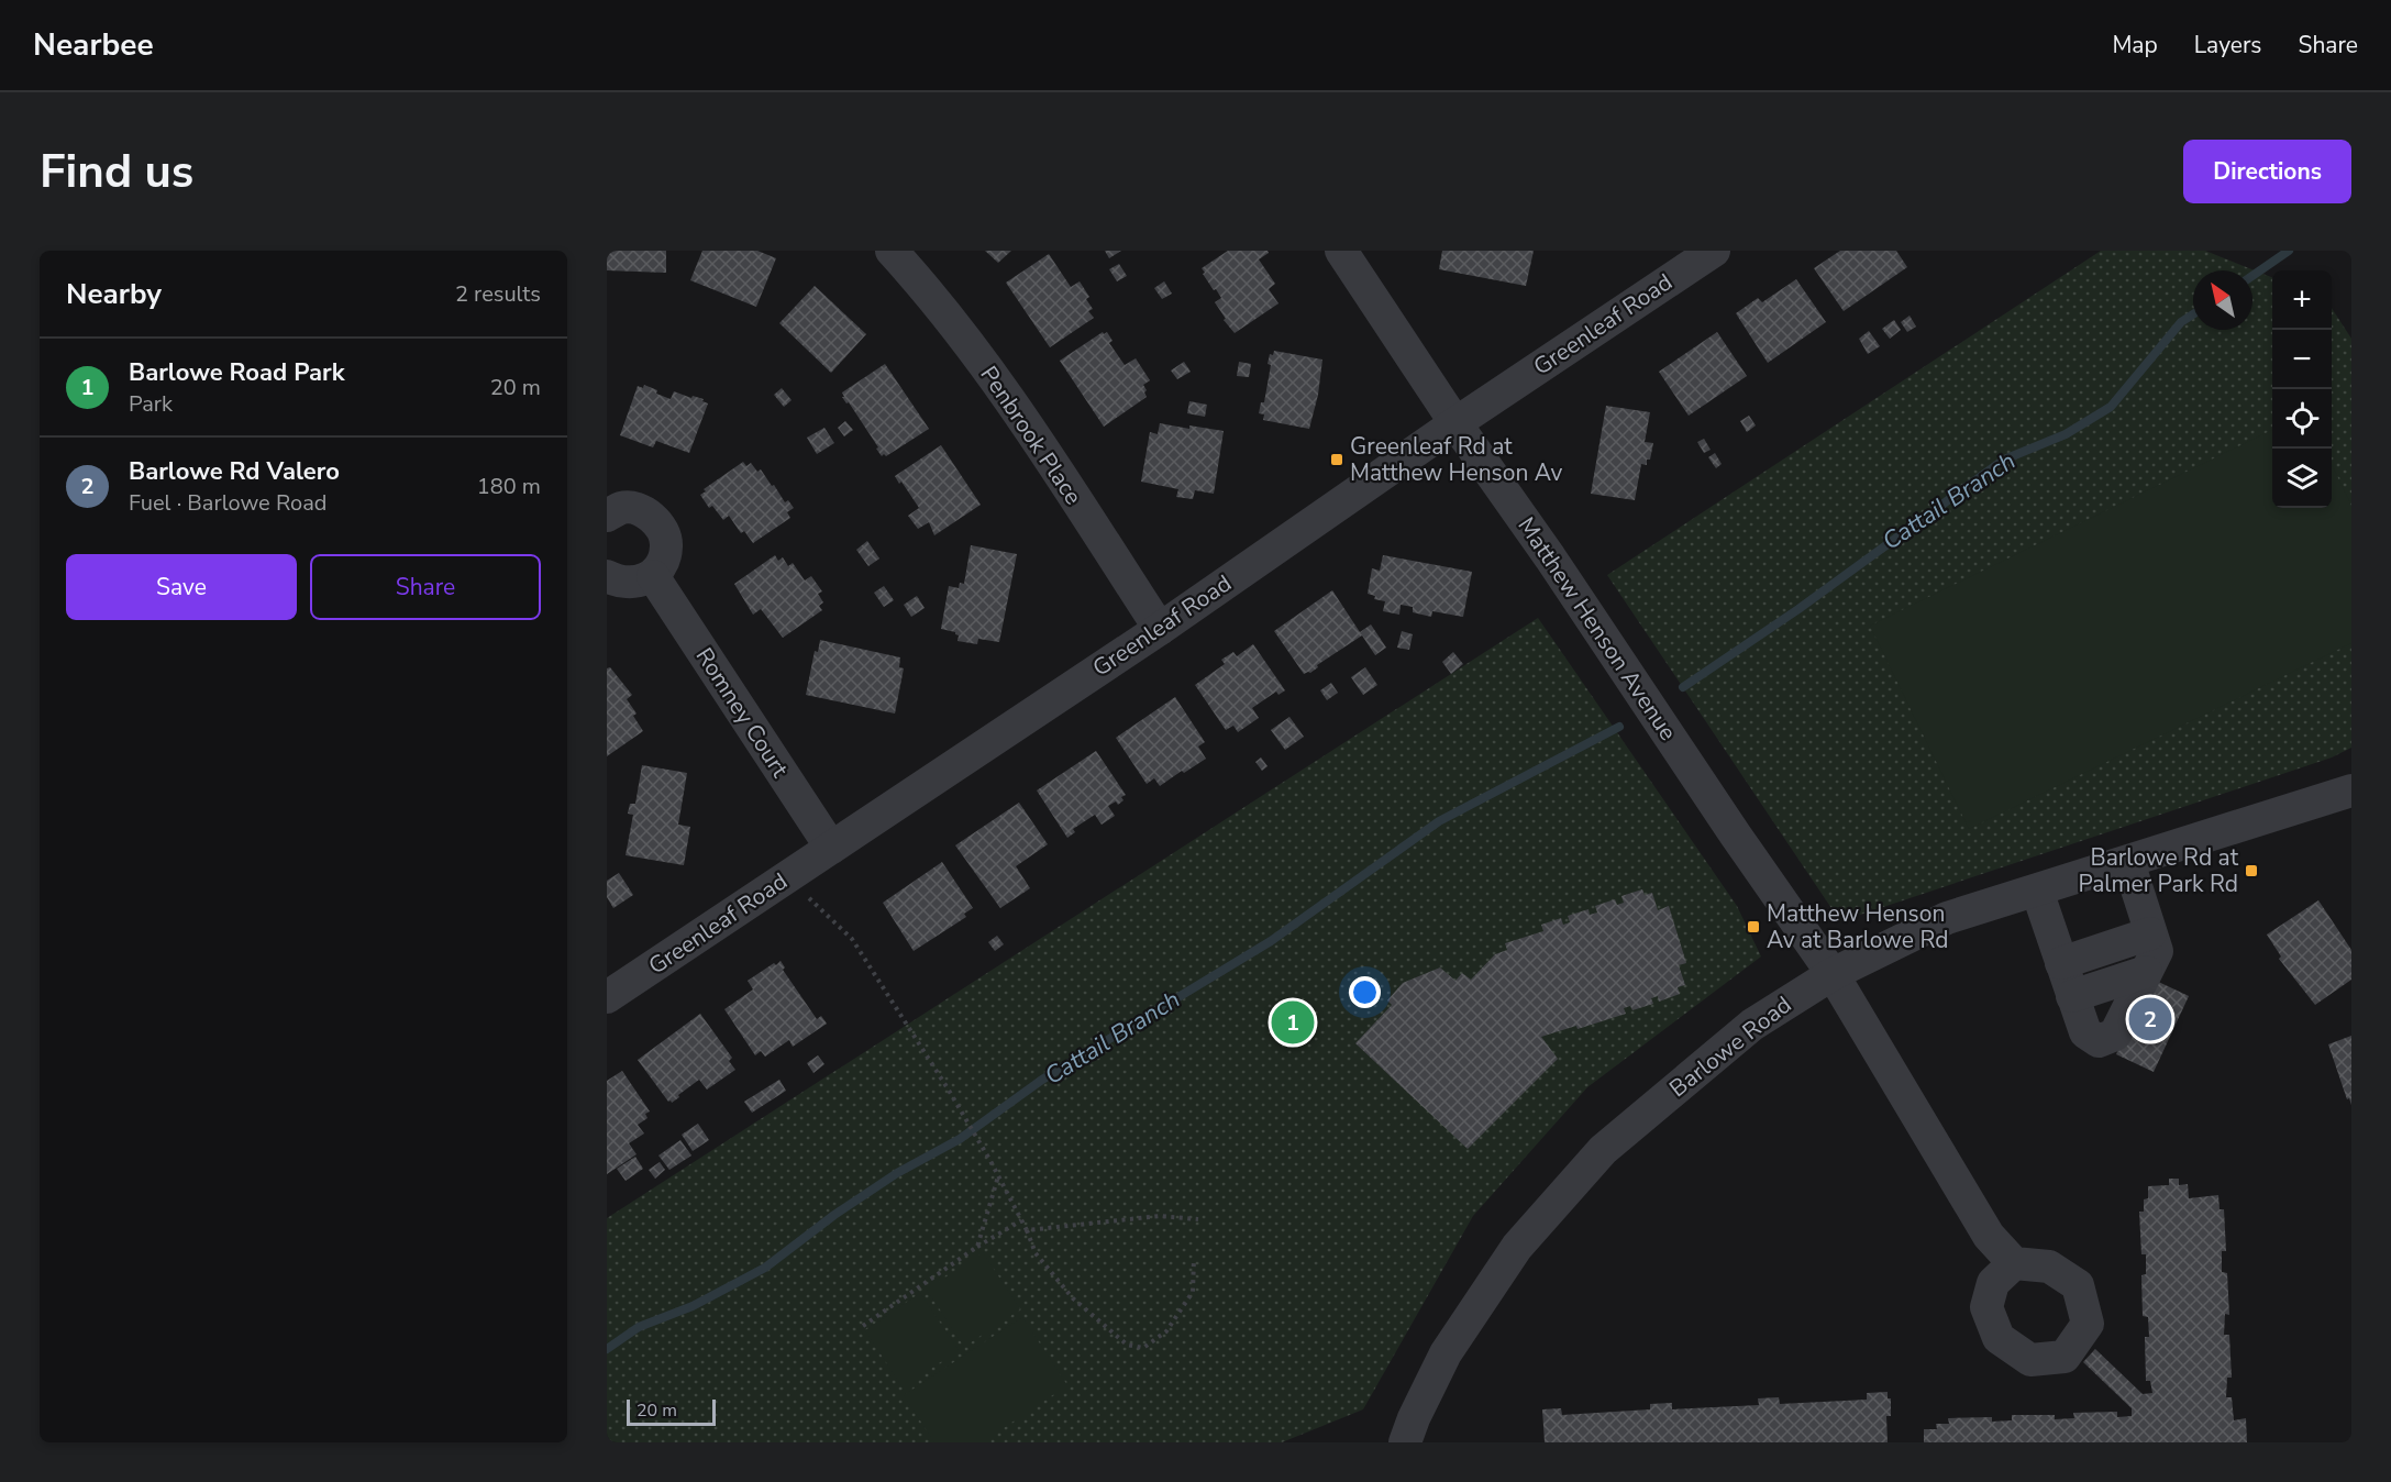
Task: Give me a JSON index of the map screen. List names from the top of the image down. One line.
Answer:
{"streets":{"street":["Greenleaf Road","Penbrook Place","Matthew Henson Avenue","Romney Court","Barlowe Road"]},"crossings":[["Greenleaf Road","Penbrook Place"],["Greenleaf Road","Matthew Henson Avenue"],["Greenleaf Road","Romney Court"],["Matthew Henson Avenue","Barlowe Road"]],"water":["Cattail Branch"],"places":{"transit":["Greenleaf Rd at Matthew Henson Av","Barlowe Rd at Palmer Park Rd","Matthew Henson Av at Barlowe Rd"]},"scale_bar":"20 m","north":"top left","page":{"header":"Nearbee","nav":["Map","Layers","Share"],"buttons":["Directions",["Save","Share"]],"title":"Find us","heading":["Nearby","2 results"],"map_buttons":["+","−"],"list":[{"mark":"1","name":"Barlowe Road Park","note":"Park","value":"20 m"},{"mark":"2","name":"Barlowe Rd Valero","note":"Fuel · Barlowe Road","value":"180 m"}],"pins":["2","1"],"scale":"20 m"}}
